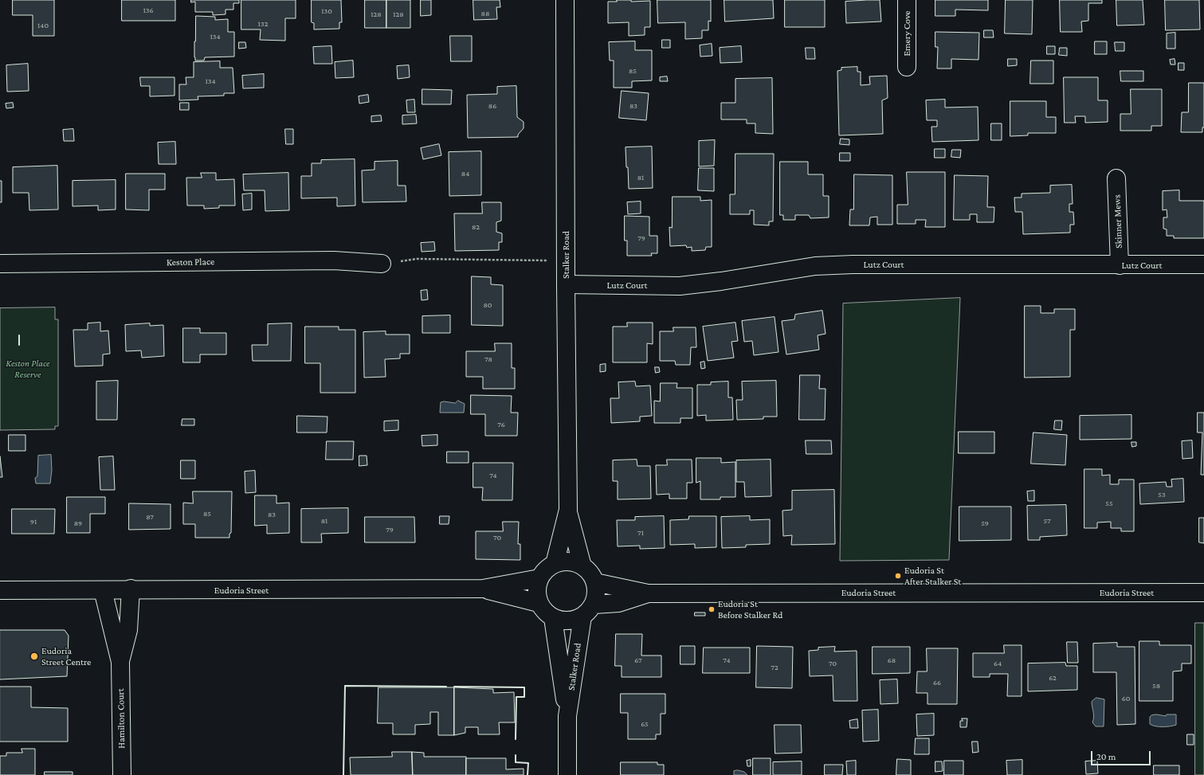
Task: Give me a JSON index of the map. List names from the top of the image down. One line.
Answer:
{"streets":{"main road":["Emery Cove","Skinner Mews","Stalker Road","Keston Place","Lutz Court","Eudoria Street","Hamilton Court"]},"crossings":[["Skinner Mews","Lutz Court"],["Stalker Road","Lutz Court"],["Stalker Road","Eudoria Street"],["Eudoria Street","Hamilton Court"]],"parks":["Keston Place Reserve"],"places":["Eudoria St After Stalker St","Eudoria St Before Stalker Rd","Eudoria Street Centre"],"house_numbers":["136","130","88","128","128","132","140","134","85","134","86","83","84","81","82","79","80","78","76","74","53","55","85","83","87","81","57","91","89","59","79","71","70","67","74","68","70","64","72","62","66","58","60","65"],"scale_bar":"20 m"}
